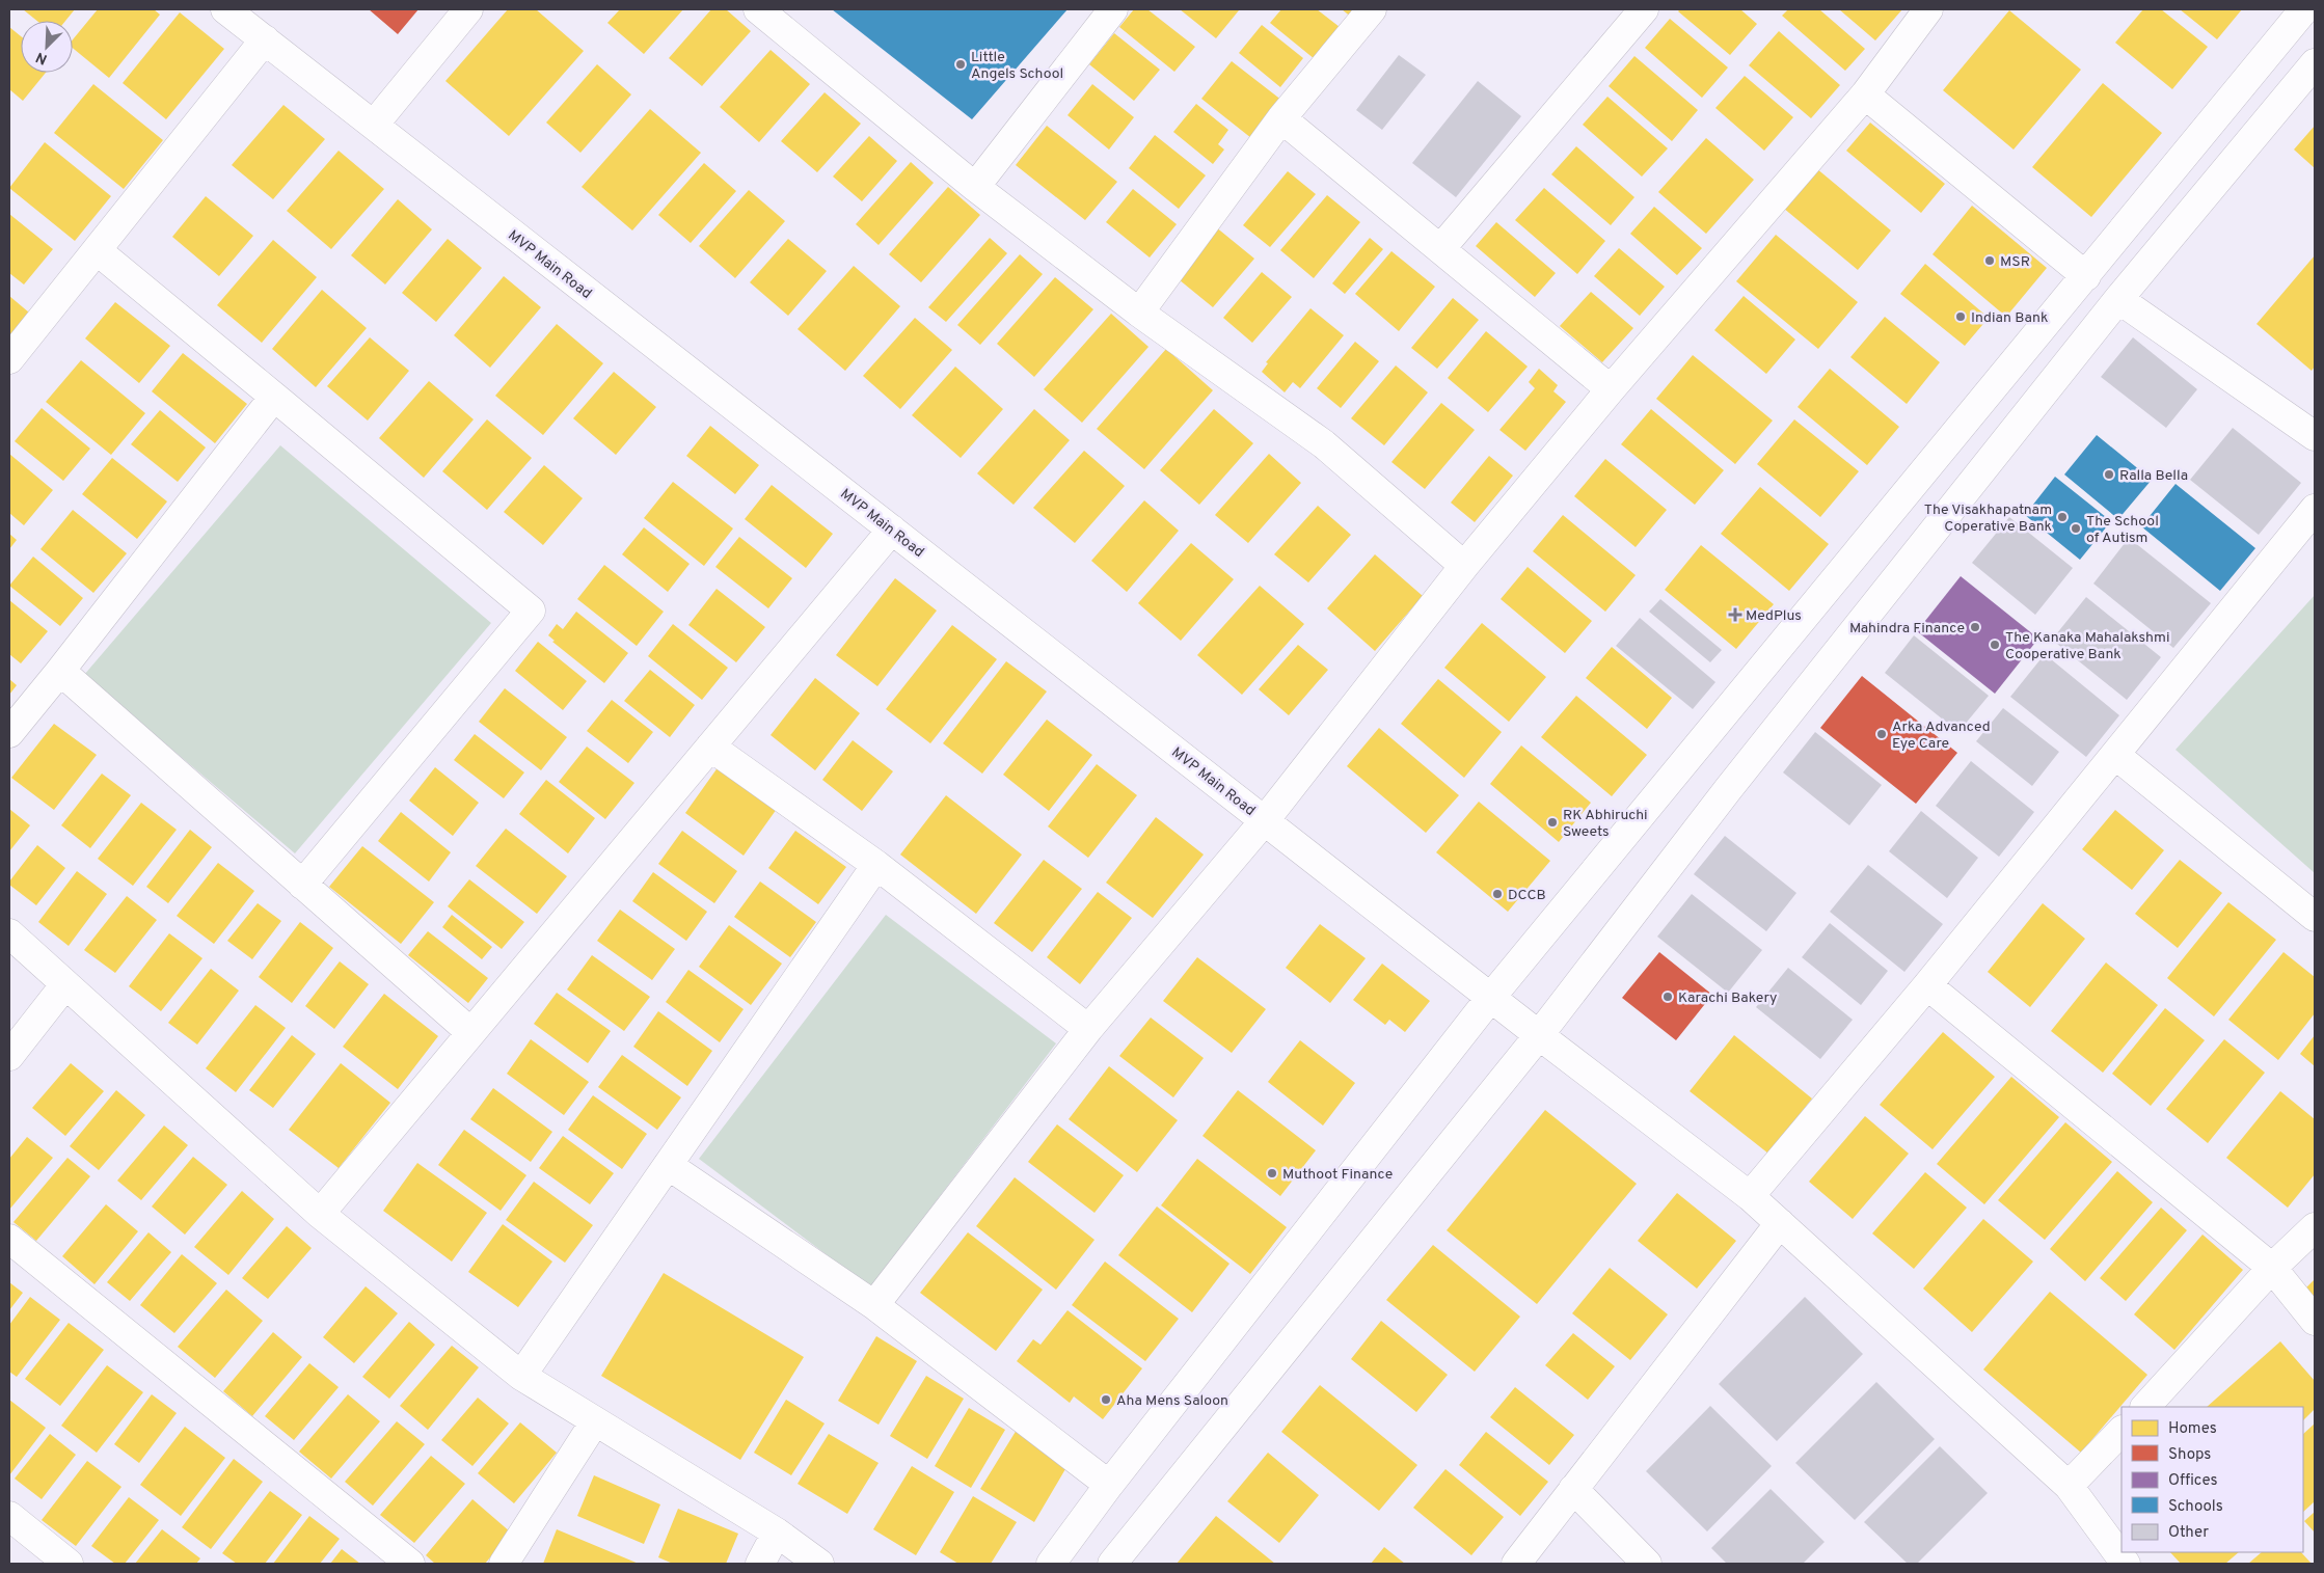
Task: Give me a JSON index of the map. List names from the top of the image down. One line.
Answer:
{"streets":{"street":["MVP Main Road"]},"places":{"other":["Little Angels School","MSR","Indian Bank","Ralla Bella","The Visakhapatnam Coperative Bank","The School of Autism","Mahindra Finance","The Kanaka Mahalakshmi Cooperative Bank","Arka Advanced Eye Care","RK Abhiruchi Sweets","DCCB","Karachi Bakery","Muthoot Finance","Aha Mens Saloon"],"health":["MedPlus"]},"legend":["Homes","Shops","Offices","Schools","Other"],"north":"bottom left"}
